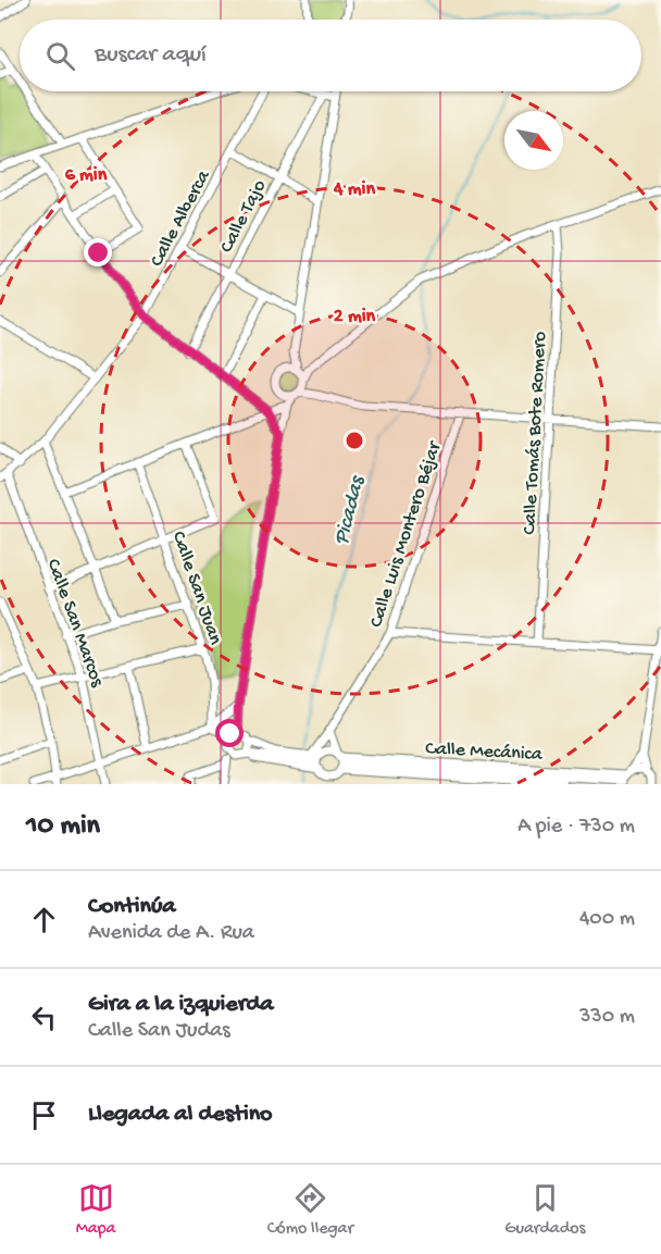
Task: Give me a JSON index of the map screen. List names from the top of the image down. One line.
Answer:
{"streets":{"street":["Calle Tajo","Calle Alberca","Calle Tomás Bote Romero","Calle Luis Montero Béjar","Calle San Juan","Calle San Marcos","Calle Mecánica"]},"crossings":[["Calle Alberca","Calle San Marcos"]],"water":["Picadas"],"north":"bottom right","page":{"search":"Buscar aquí","heading":["10 min","A pie · 730 m"],"list":[["Continúa","Avenida de A. Rua","400 m"],["Gira a la izquierda","Calle San Judas","330 m"],"Llegada al destino"],"nav":["Mapa","Cómo llegar","Guardados"]},"rings":["6 min","4 min","2 min"]}
